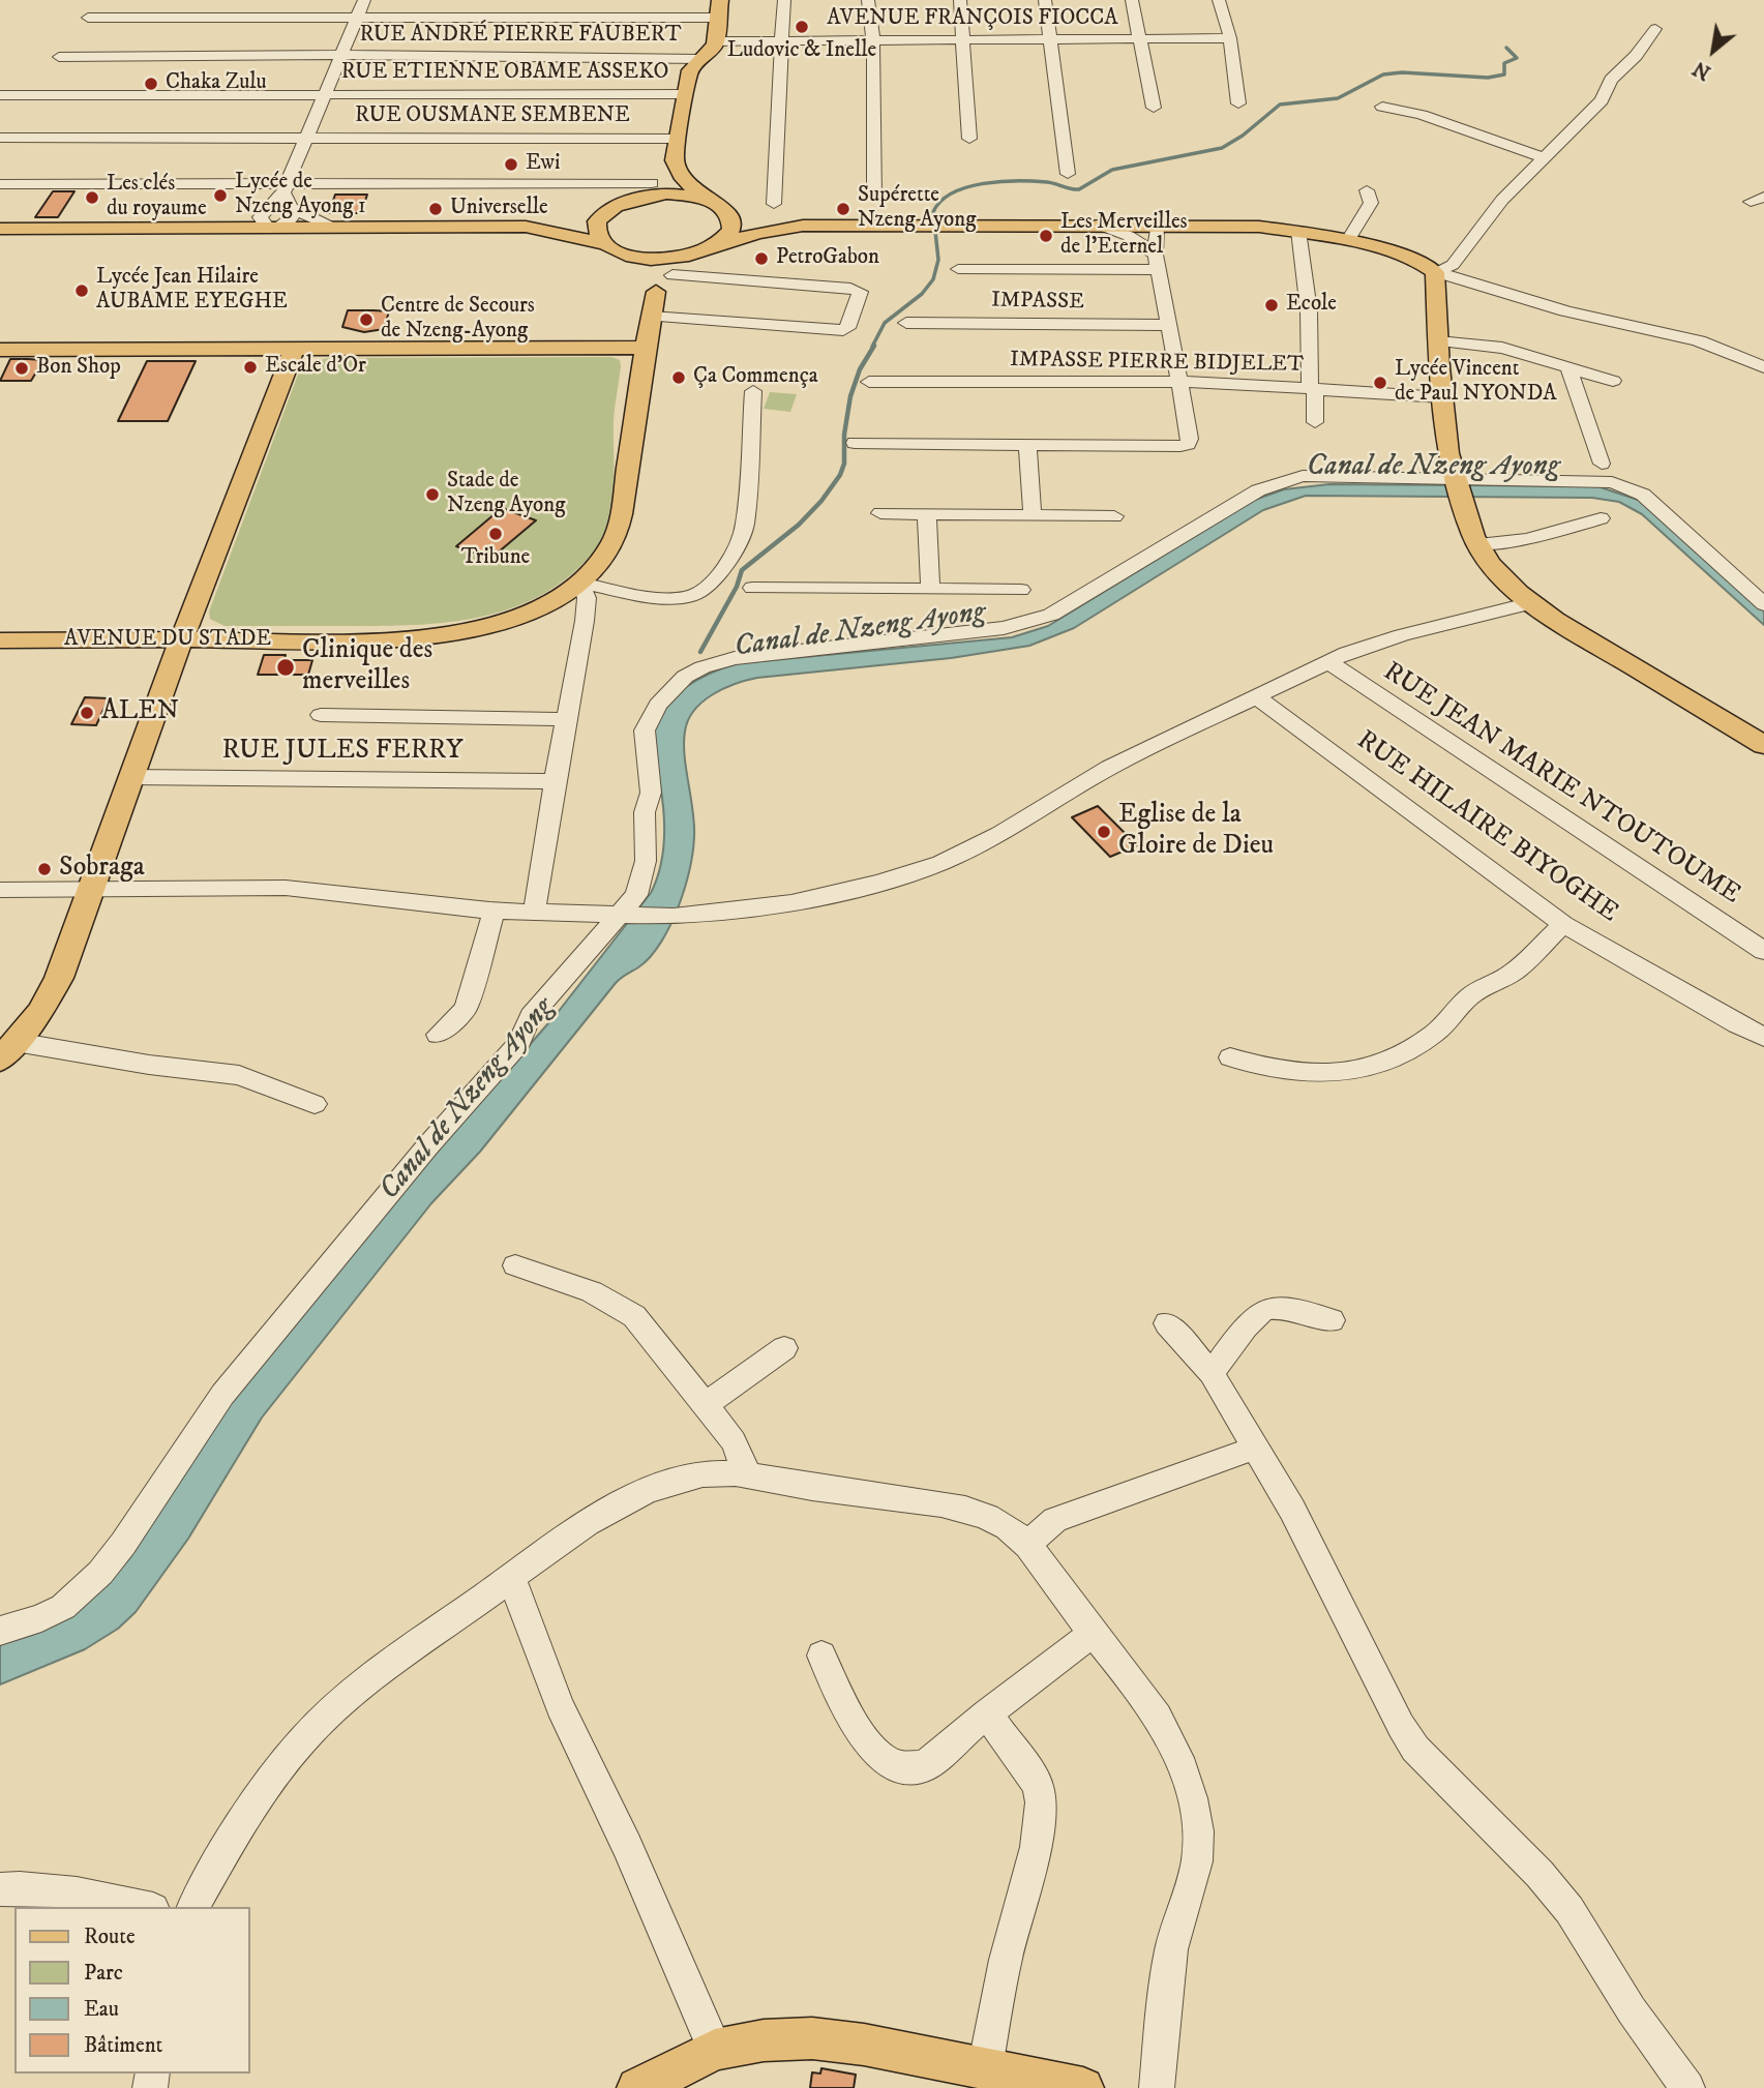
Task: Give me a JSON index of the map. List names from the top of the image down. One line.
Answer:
{"streets":{"main road":["AVENUE DU STADE"],"street":["AVENUE FRANÇOIS FIOCCA","RUE ANDRÉ PIERRE FAUBERT","RUE ETIENNE OBAME ASSEKO","RUE OUSMANE SEMBENE","IMPASSE","IMPASSE PIERRE BIDJELET","RUE JULES FERRY","RUE JEAN MARIE NTOUTOUME","RUE HILAIRE BIYOGHE"]},"water":["Canal de Nzeng Ayong"],"places":["Ludovic & Inelle","Chaka Zulu","Ewi","Lycée de Nzeng Ayong 1","Les clés du royaume","Universelle","Supérette Nzeng Ayong","Les Merveilles de l'Eternel","PetroGabon","Lycée Jean Hilaire AUBAME EYEGHE","Ecole","Centre de Secours de Nzeng-Ayong","Escale d'Or","Bon Shop","Ça Commença","Lycée Vincent de Paul NYONDA","Stade de Nzeng Ayong","Tribune","Clinique des merveilles","ALEN","Eglise de la Gloire de Dieu","Sobraga"],"legend":["Route","Parc","Eau","Bâtiment"],"north":"bottom left"}
